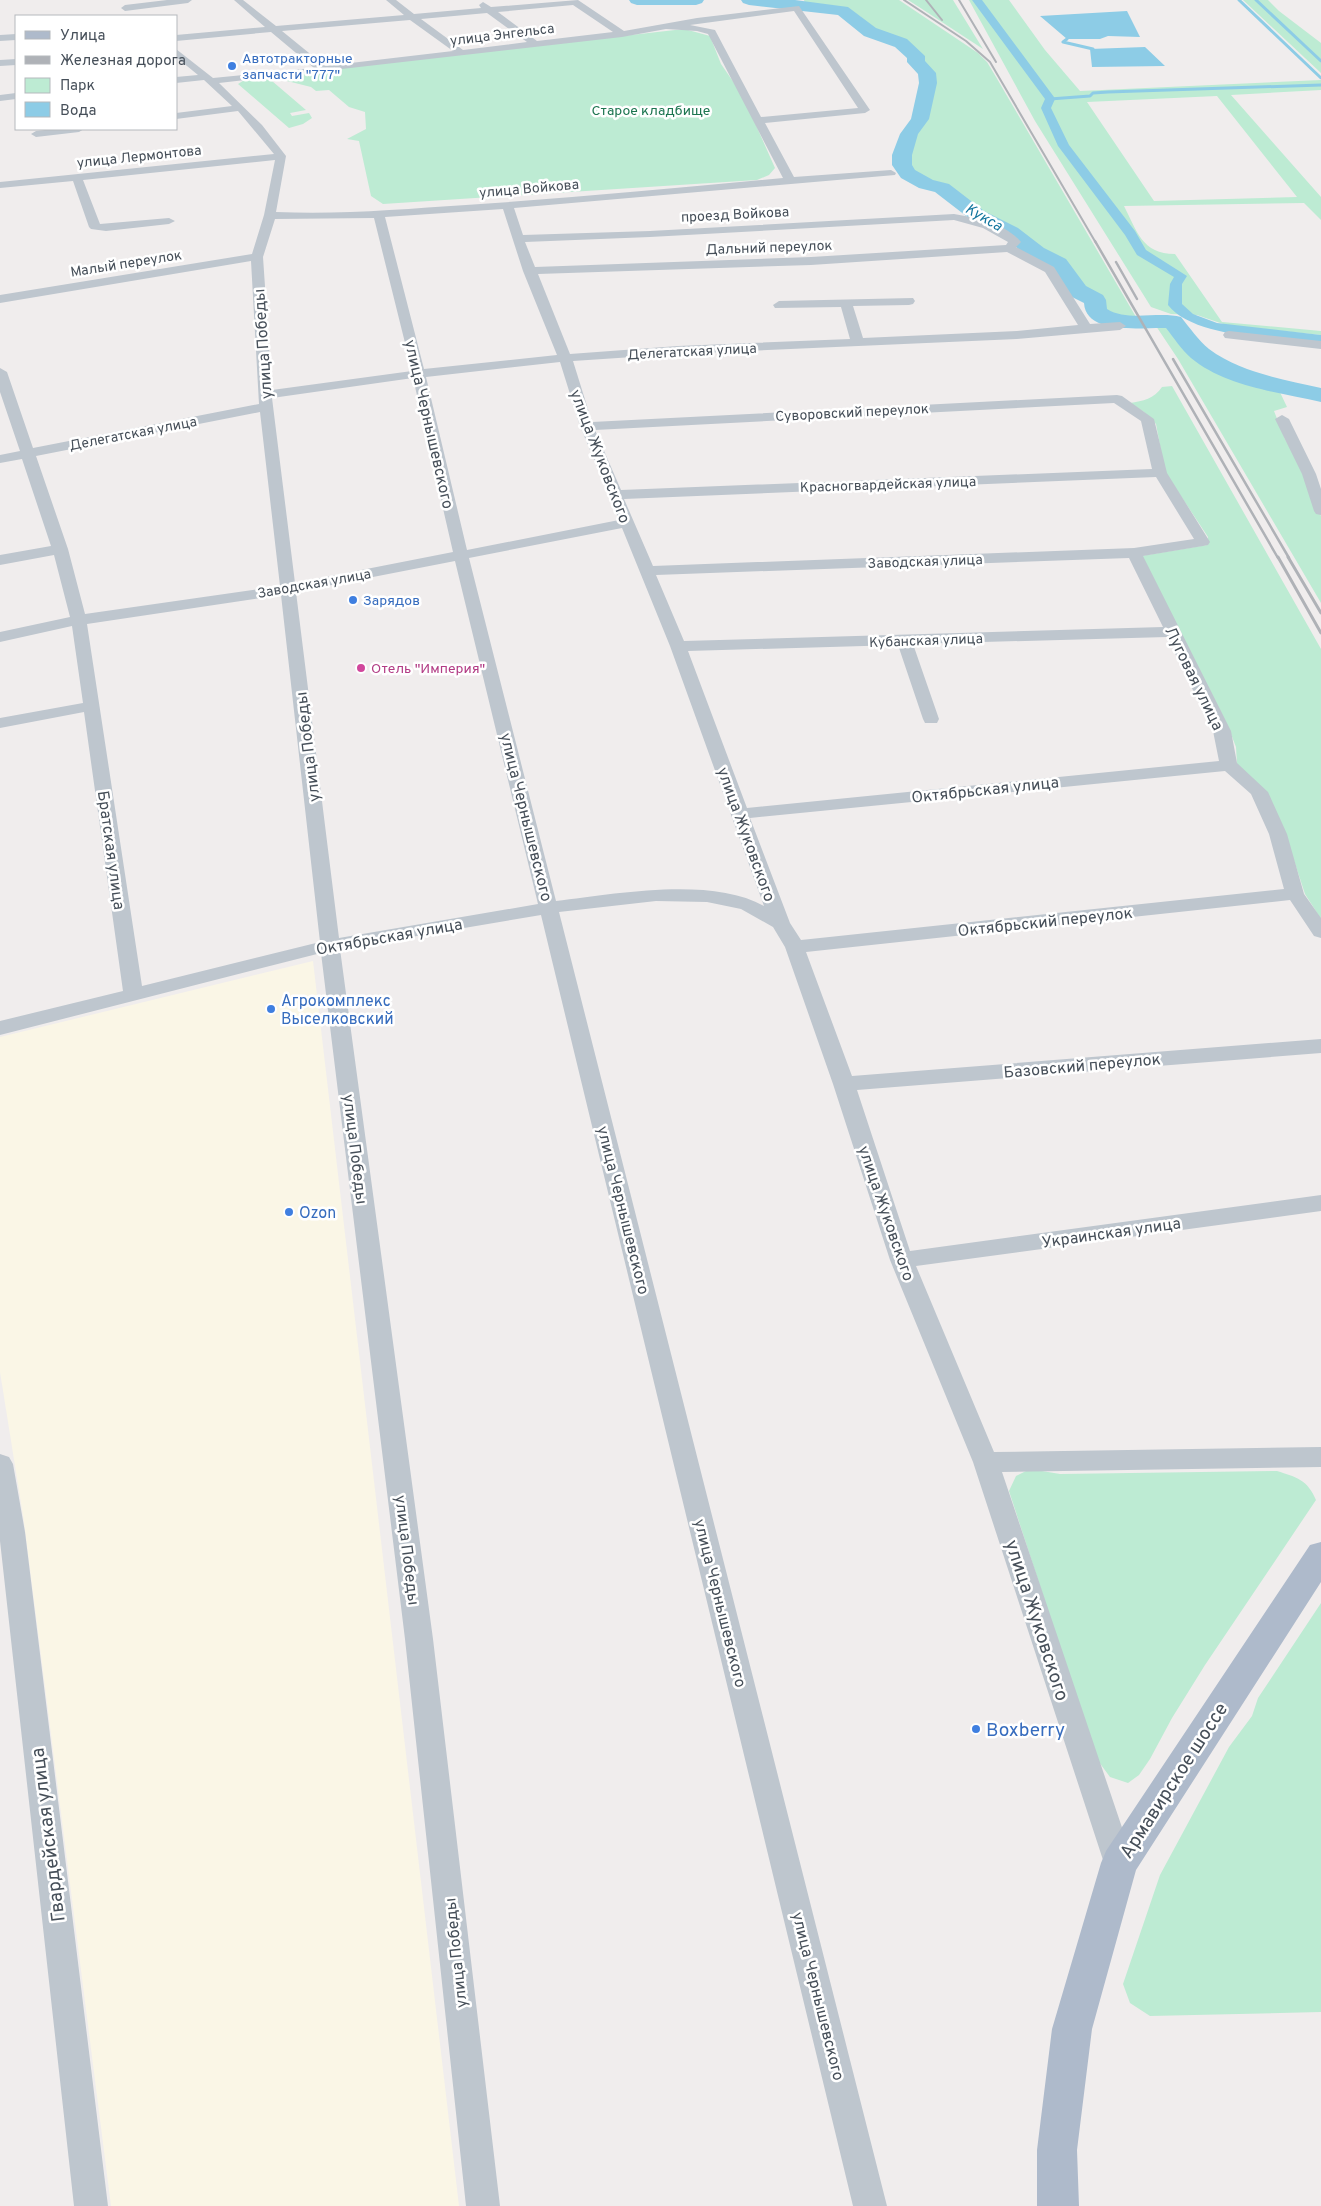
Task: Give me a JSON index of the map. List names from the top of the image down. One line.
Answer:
{"streets":{"main road":["Армавирское шоссе"],"street":["улица Энгельса","улица Лермонтова","улица Войкова","проезд Войкова","Дальний переулок","Малый переулок","улица Победы","Делегатская улица","Суворовский переулок","улица Чернышевского","улица Жуковского","Красногвардейская улица","Заводская улица","Кубанская улица","Луговая улица","Октябрьская улица","Братская улица","Октябрьский переулок","Базовский переулок","Украинская улица","Гвардейская улица"]},"crossings":[["улица Лермонтова","улица Победы"],["улица Войкова","улица Победы"],["улица Войкова","улица Чернышевского"],["улица Войкова","улица Жуковского"],["проезд Войкова","Дальний переулок"],["проезд Войкова","улица Жуковского"],["Дальний переулок","улица Жуковского"],["Малый переулок","улица Победы"],["улица Победы","Делегатская улица"],["улица Победы","Заводская улица"],["улица Победы","Октябрьская улица"],["Делегатская улица","улица Чернышевского"],["Делегатская улица","улица Жуковского"],["Делегатская улица","Братская улица"],["Суворовский переулок","улица Жуковского"],["Суворовский переулок","Красногвардейская улица"],["Суворовский переулок","Заводская улица"],["улица Чернышевского","Заводская улица"],["улица Чернышевского","Октябрьская улица"],["улица Жуковского","Красногвардейская улица"],["улица Жуковского","Заводская улица"],["улица Жуковского","Кубанская улица"],["улица Жуковского","Октябрьская улица"],["улица Жуковского","Октябрьский переулок"],["улица Жуковского","Базовский переулок"],["улица Жуковского","Украинская улица"],["улица Жуковского","Армавирское шоссе"],["Красногвардейская улица","Заводская улица"],["Заводская улица","Луговая улица"],["Заводская улица","Братская улица"],["Кубанская улица","Луговая улица"],["Луговая улица","Октябрьская улица"],["Октябрьская улица","Братская улица"]],"water":["Кукса"],"parks":["Старое кладбище"],"places":["Автотракторные запчасти \"777\"","Зарядов","Отель \"Империя\"","Агрокомплекс Выселковский","Ozon","Boxberry"],"legend":["Улица","Железная дорога","Парк","Вода"]}
